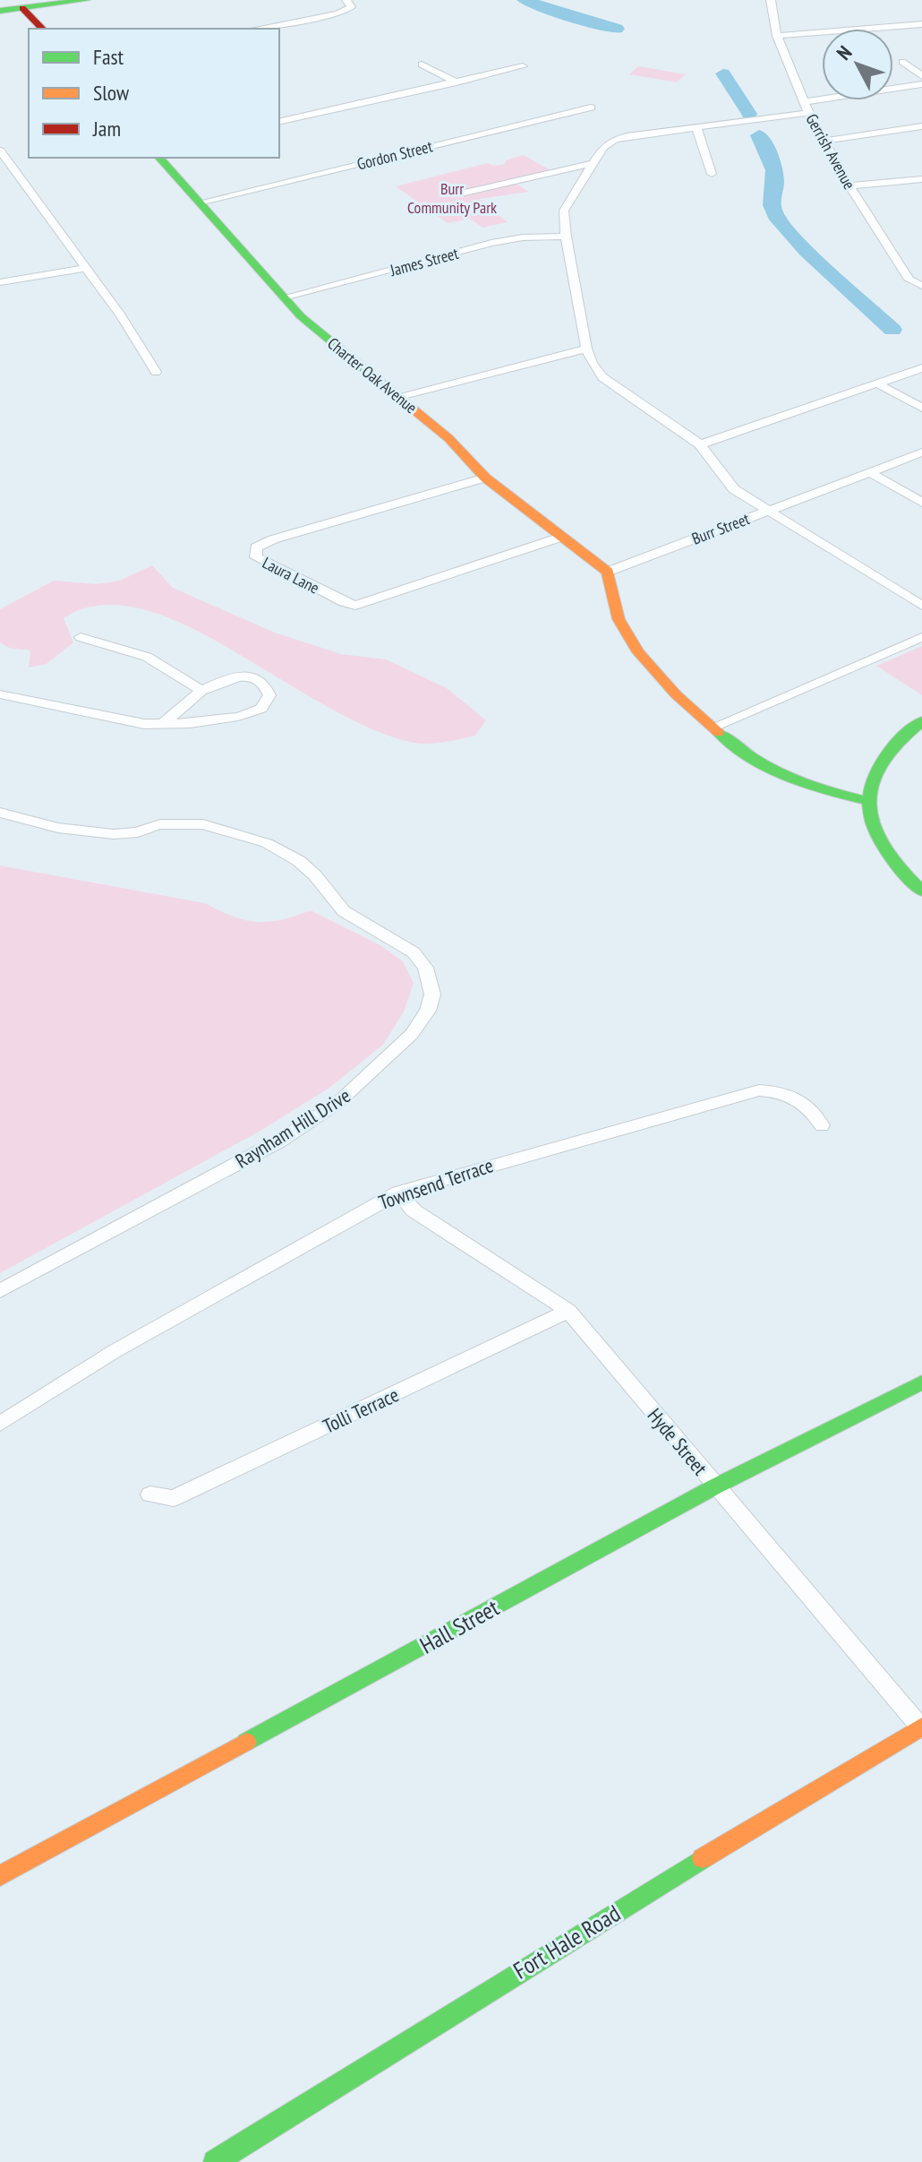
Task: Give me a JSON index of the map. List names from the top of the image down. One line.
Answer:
{"streets":{"street":["Gerrish Avenue","Gordon Street","James Street","Charter Oak Avenue","Burr Street","Laura Lane","Raynham Hill Drive","Townsend Terrace","Tolli Terrace","Hyde Street","Hall Street","Fort Hale Road"]},"crossings":[["Gerrish Avenue","Burr Street"],["Gordon Street","Charter Oak Avenue"],["James Street","Charter Oak Avenue"],["James Street","Burr Street"],["Charter Oak Avenue","Burr Street"],["Charter Oak Avenue","Laura Lane"],["Townsend Terrace","Hyde Street"],["Tolli Terrace","Hyde Street"],["Hyde Street","Hall Street"],["Hyde Street","Fort Hale Road"]],"parks":["Burr Community Park"],"legend":["Fast","Slow","Jam"],"north":"top left"}
